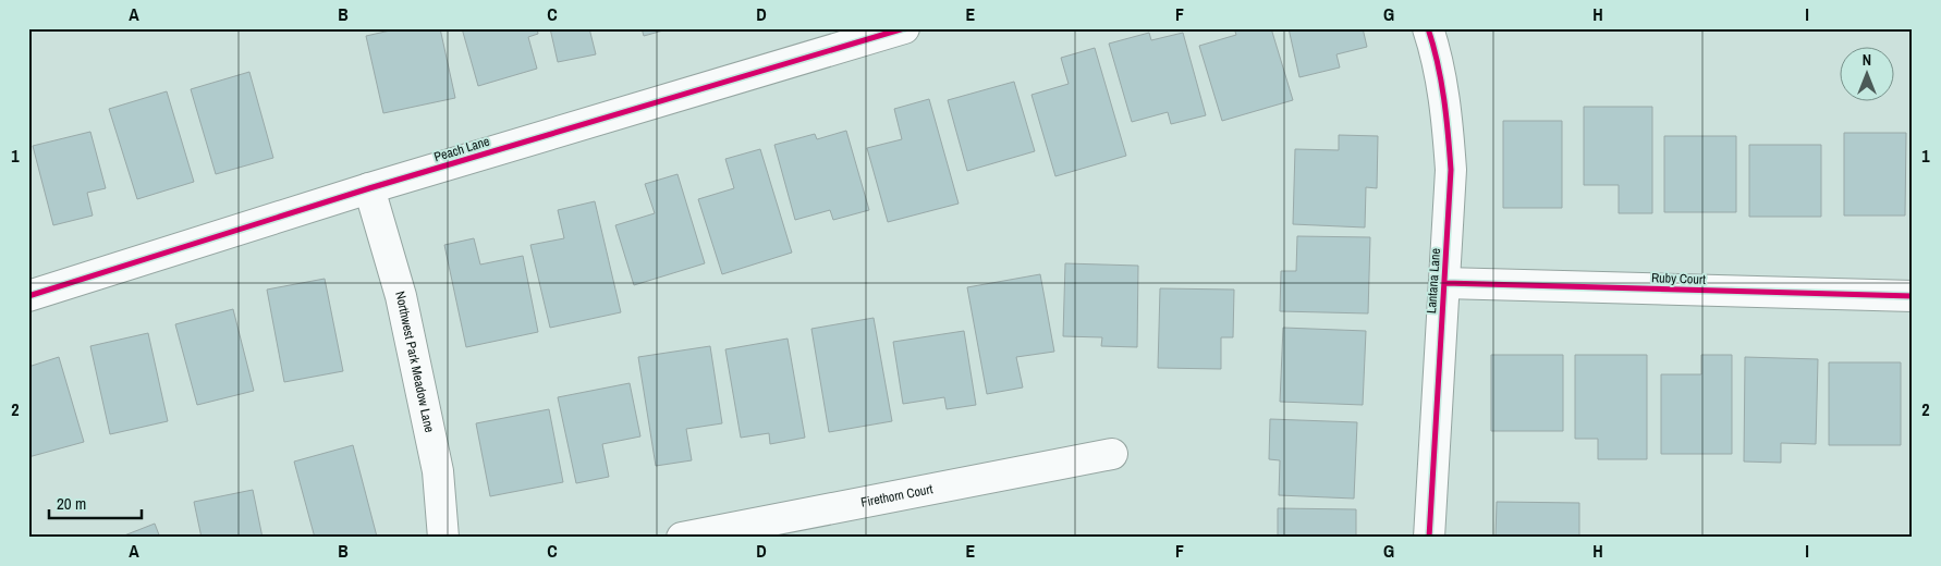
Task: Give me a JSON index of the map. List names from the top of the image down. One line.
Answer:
{"streets":{"street":["Peach Lane","Ruby Court","Lantana Lane","Northwest Park Meadow Lane","Firethorn Court"]},"crossings":[["Peach Lane","Northwest Park Meadow Lane"],["Ruby Court","Lantana Lane"]],"scale_bar":"20 m","north":"top","grid":{"columns":["A","B","C","D","E","F","G","H","I"],"rows":["1","2"]}}
